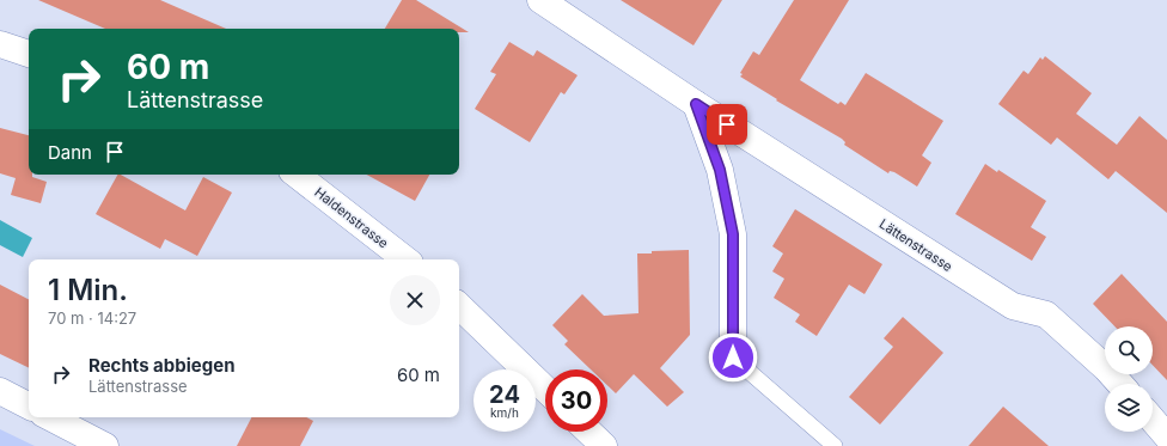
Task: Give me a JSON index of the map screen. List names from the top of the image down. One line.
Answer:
{"streets":{"street":["Haldenstrasse","Lättenstrasse"]},"page":{"turn":["60 m","Lättenstrasse"],"then":"Dann","heading":["1 Min.","70 m · 14:27"],"list":[{"name":"Rechts abbiegen","note":"Lättenstrasse","value":"60 m"}],"speed":"24 km/h","limit":"30"}}
